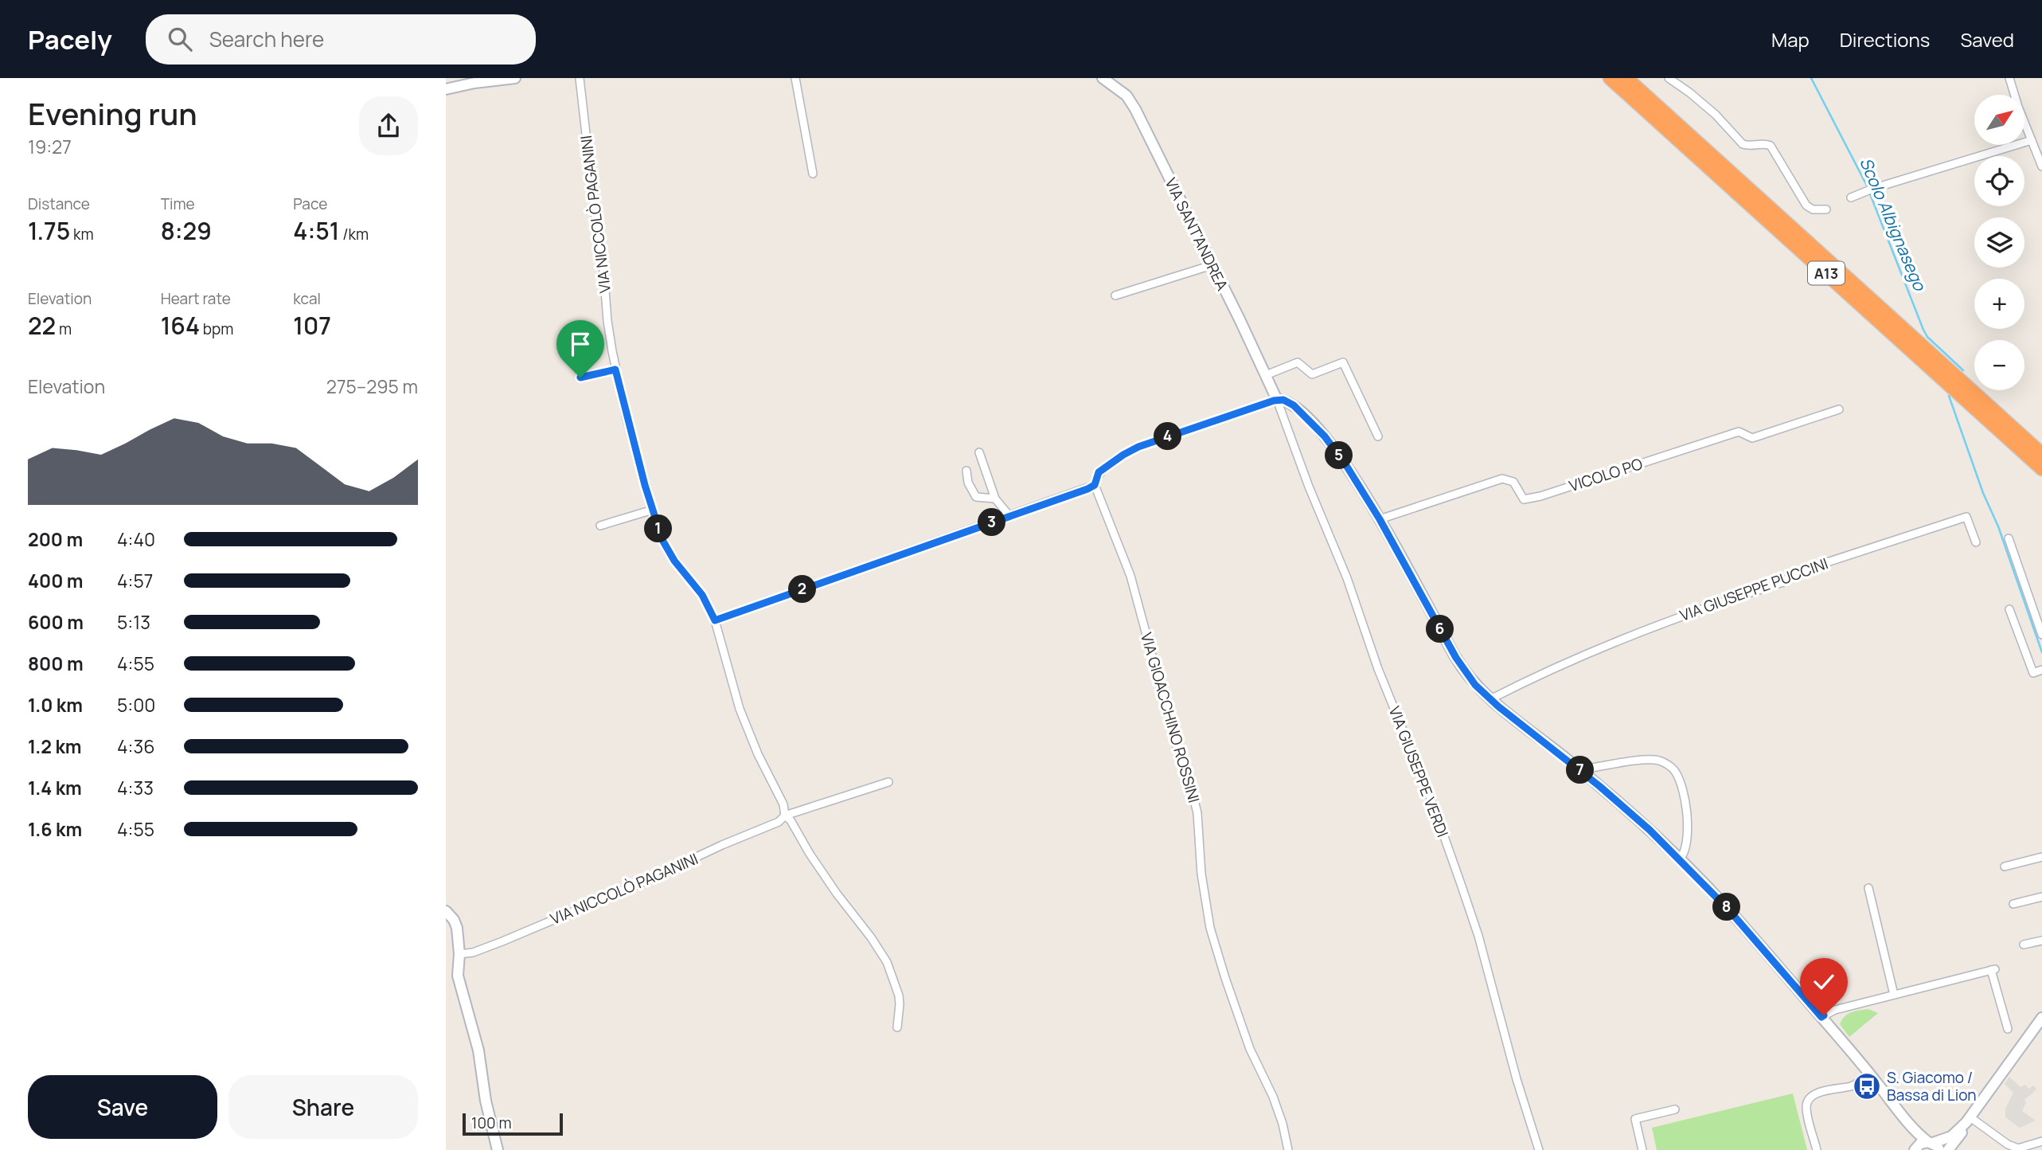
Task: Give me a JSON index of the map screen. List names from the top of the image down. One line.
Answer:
{"streets":{"highway":["A13"],"street":["VIA NICCOLÒ PAGANINI","VIA SANT'ANDREA","VICOLO PO","VIA GIUSEPPE PUCCINI","VIA GIOACCHINO ROSSINI","VIA GIUSEPPE VERDI"]},"crossings":[["VIA SANT'ANDREA","VIA GIUSEPPE VERDI"]],"water":["Scolo Albignasego"],"places":{"bus stop":["S. Giacomo / Bassa di Lion"]},"scale_bar":"100 m","north":"top right","page":{"header":"Pacely","search":"Search here","nav":["Map","Directions","Saved"],"heading":["Evening run","19:27"],"map_buttons":["+","−"],"stats":[["Distance","1.75 km"],["Time","8:29"],["Pace","4:51 /km"],["Elevation","22 m"],["Heart rate","164 bpm"],["kcal","107"]],"chart":["Elevation","275–295 m"],"pins":["4","5","3","1","2","6","7","8"],"list":[{"name":"200 m","note":"4:40"},{"name":"400 m","note":"4:57"},{"name":"600 m","note":"5:13"},{"name":"800 m","note":"4:55"},{"name":"1.0 km","note":"5:00"},{"name":"1.2 km","note":"4:36"},{"name":"1.4 km","note":"4:33"},{"name":"1.6 km","note":"4:55"}],"buttons":["Save","Share"],"scale":"100 m"}}
